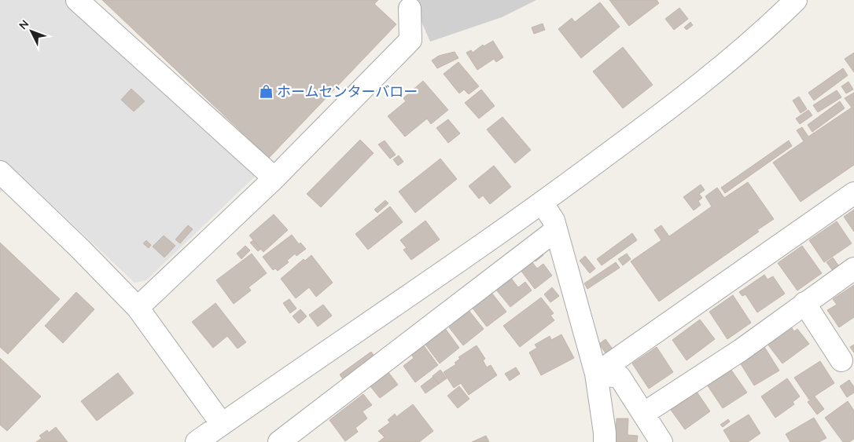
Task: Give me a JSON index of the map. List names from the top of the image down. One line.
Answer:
{"places":{"shop":["ホームセンターバロー"]},"north":"top left"}
